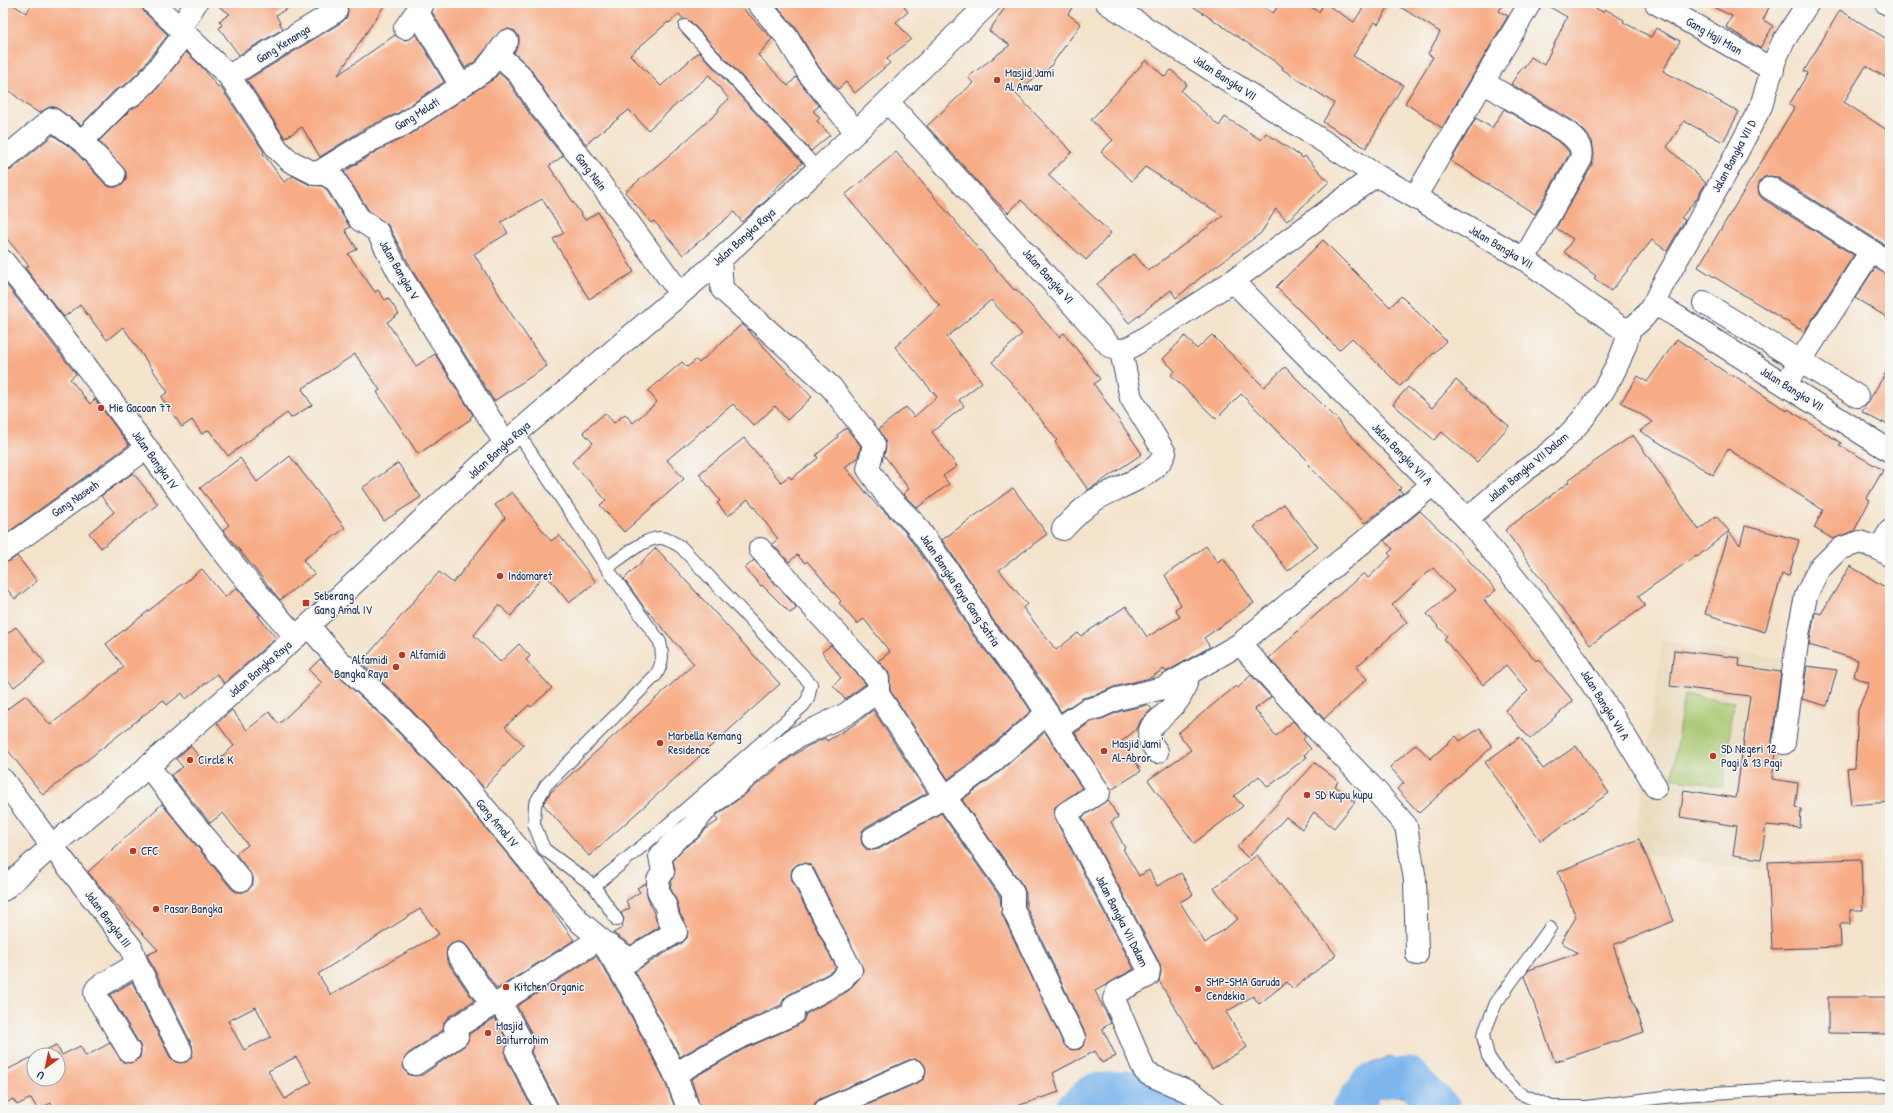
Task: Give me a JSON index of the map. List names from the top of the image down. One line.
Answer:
{"streets":{"street":["Gang Haji Mian","Gang Kenanga","Jalan Bangka VII","Gang Melati","Jalan Bangka VII D","Gang Nain","Jalan Bangka Raya","Jalan Bangka V","Jalan Bangka VI","Jalan Bangka VII A","Jalan Bangka IV","Jalan Bangka VII Dalam","Gang Naseeh","Jalan Bangka Raya Gang Satria","Gang Amal IV","Jalan Bangka III"]},"crossings":[["Gang Haji Mian","Jalan Bangka VII D"],["Gang Kenanga","Jalan Bangka V"],["Jalan Bangka VII","Jalan Bangka VII D"],["Jalan Bangka VII","Jalan Bangka VII Dalam"],["Gang Melati","Gang Nain"],["Gang Melati","Jalan Bangka V"],["Gang Nain","Jalan Bangka Raya"],["Jalan Bangka Raya","Jalan Bangka V"],["Jalan Bangka Raya","Jalan Bangka VI"],["Jalan Bangka Raya","Jalan Bangka IV"],["Jalan Bangka Raya","Jalan Bangka Raya Gang Satria"],["Jalan Bangka Raya","Gang Amal IV"],["Jalan Bangka Raya","Jalan Bangka III"],["Jalan Bangka VII A","Jalan Bangka VII Dalam"],["Jalan Bangka IV","Gang Naseeh"],["Jalan Bangka IV","Gang Amal IV"],["Jalan Bangka VII Dalam","Jalan Bangka Raya Gang Satria"]],"places":{"other":["Masjid Jami Al Anwar","Mie Gacoan 77","Indomaret","Alfamidi","Alfamidi Bangka Raya","Marbella Kemang Residence","Masjid Jami' Al-Abror","SD Negeri 12 Pagi & 13 Pagi","Circle K","SD Kupu kupu","CFC","Pasar Bangka","Kitchen Organic","SMP-SMA Garuda Cendekia","Masjid Baiturrohim"],"transit":["Seberang Gang Amal IV"]},"north":"bottom left"}
